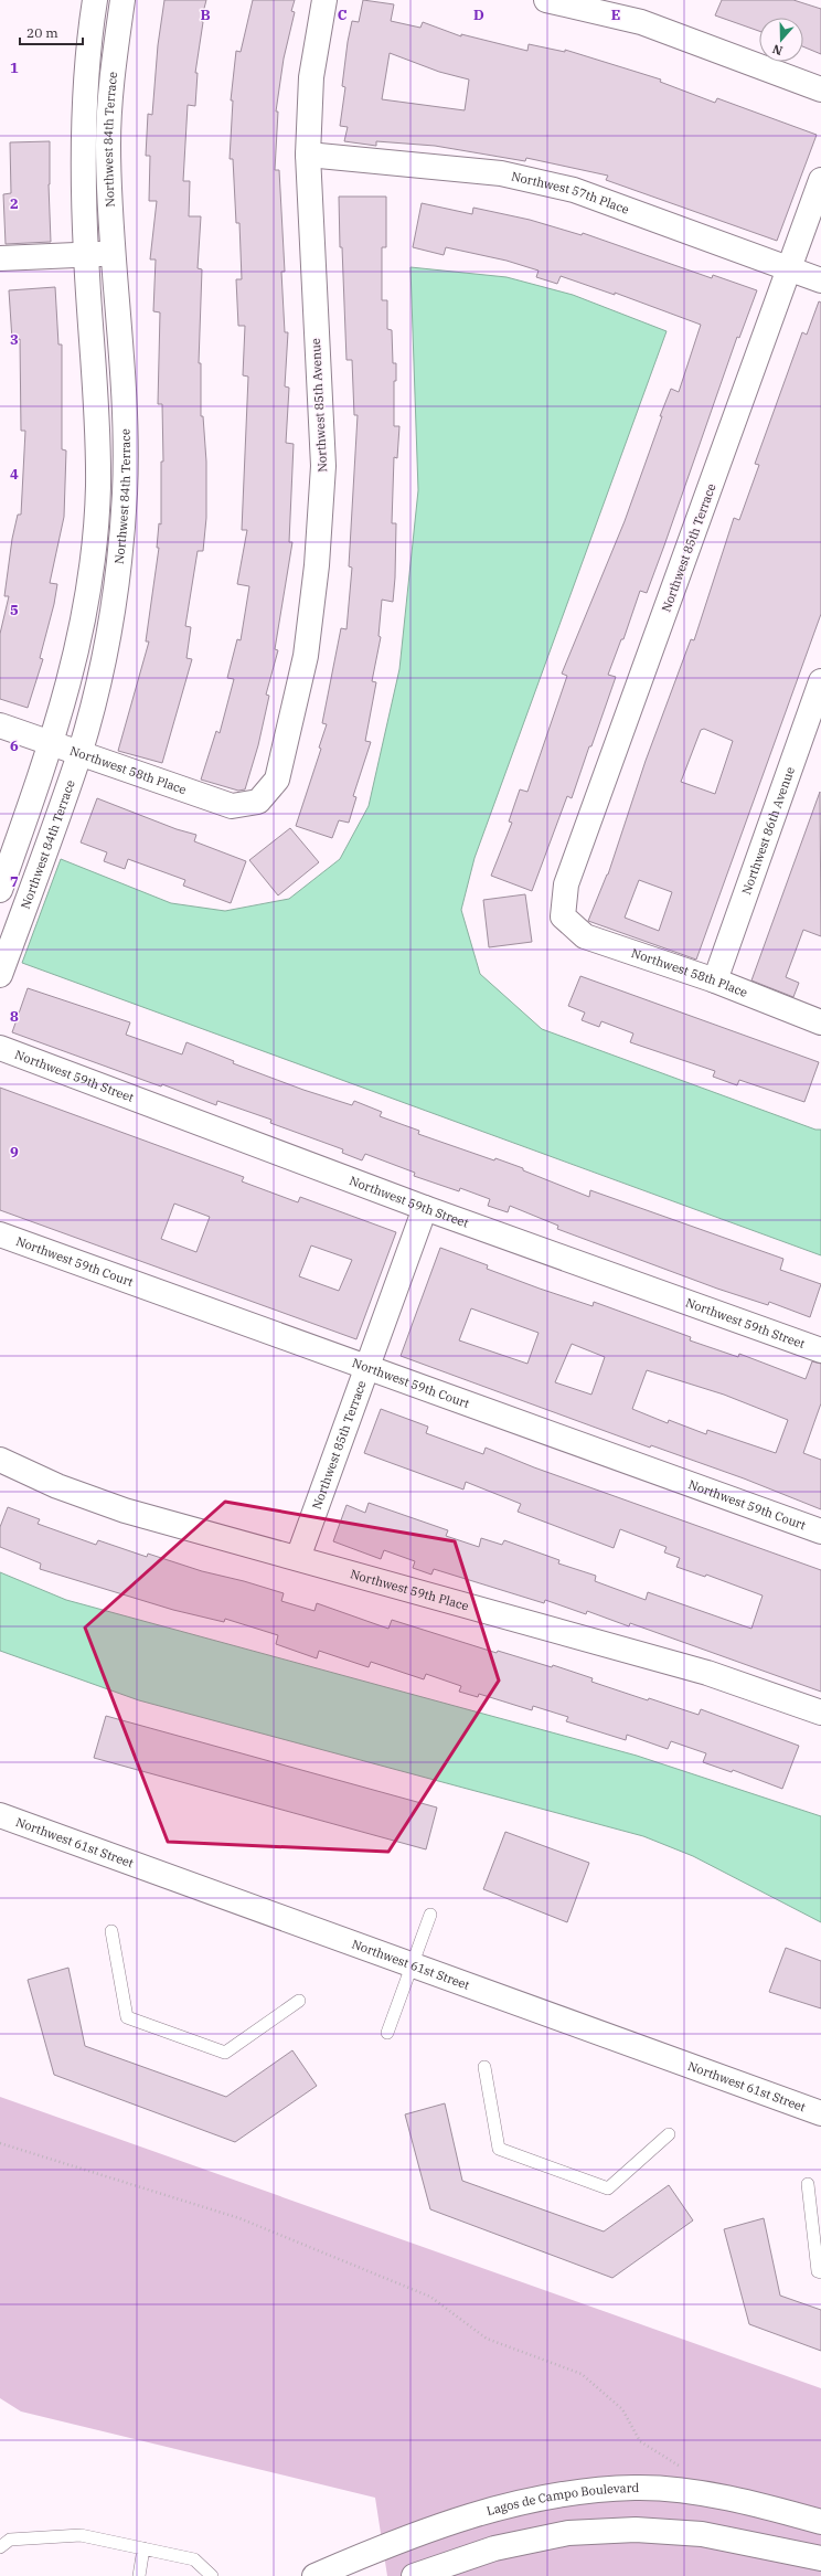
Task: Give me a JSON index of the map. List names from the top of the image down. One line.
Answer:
{"streets":{"street":["Northwest 84th Terrace","Northwest 57th Place","Northwest 85th Avenue","Northwest 85th Terrace","Northwest 58th Place","Northwest 86th Avenue","Northwest 59th Street","Northwest 59th Court","Northwest 59th Place","Northwest 61st Street","Lagos de Campo Boulevard"]},"crossings":[["Northwest 84th Terrace","Northwest 58th Place"],["Northwest 57th Place","Northwest 85th Avenue"],["Northwest 57th Place","Northwest 85th Terrace"],["Northwest 85th Avenue","Northwest 58th Place"],["Northwest 85th Terrace","Northwest 58th Place"],["Northwest 85th Terrace","Northwest 59th Street"],["Northwest 85th Terrace","Northwest 59th Court"],["Northwest 85th Terrace","Northwest 59th Place"],["Northwest 58th Place","Northwest 86th Avenue"]],"scale_bar":"20 m","north":"bottom","grid":{"columns":["B","C","D","E"],"rows":["1","2","3","4","5","6","7","8","9"]}}
